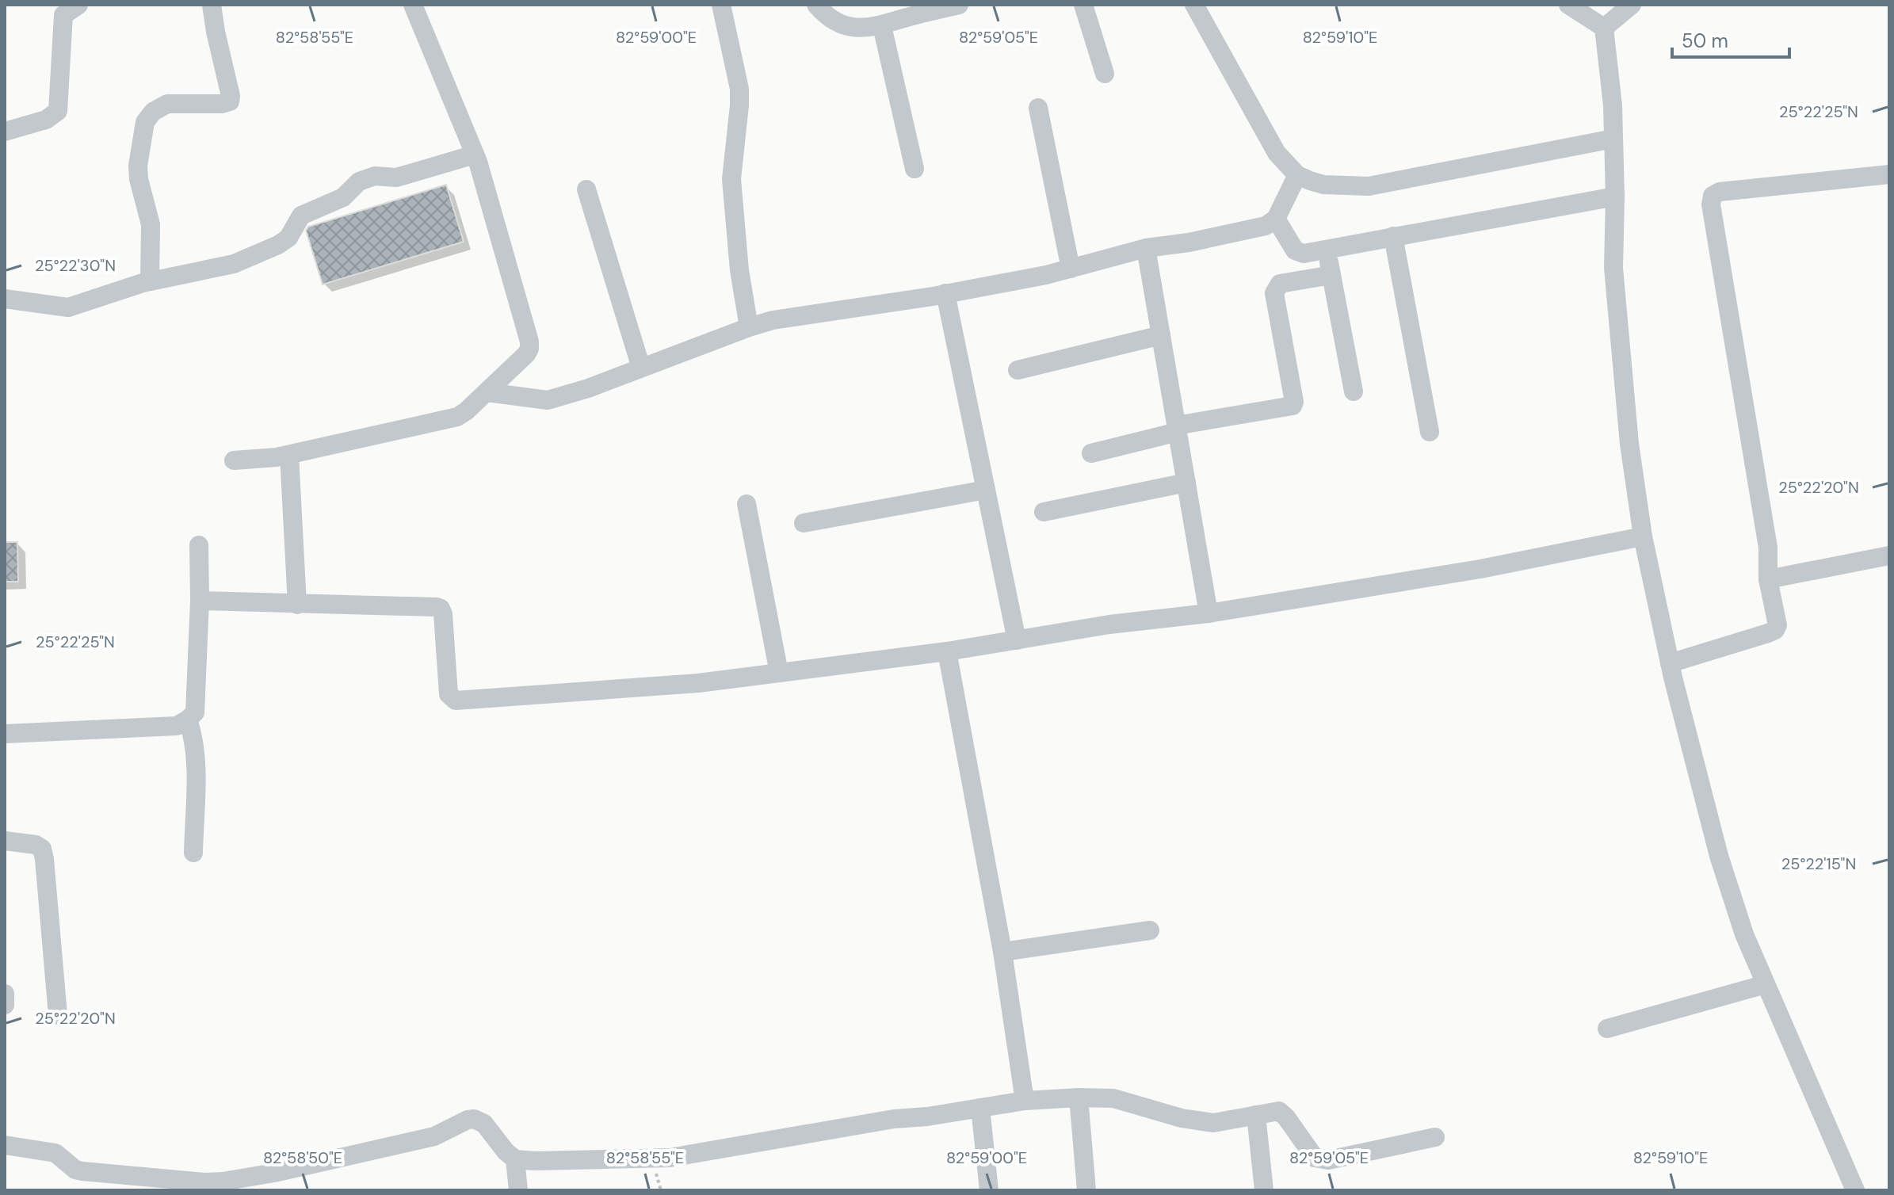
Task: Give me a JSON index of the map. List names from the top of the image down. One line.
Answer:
{"scale_bar":"50 m","coordinates":["82°58'55\"E","82°59'00\"E","82°59'05\"E","82°59'10\"E","25°22'25\"N","25°22'30\"N","25°22'20\"N","25°22'15\"N","82°58'50\"E"]}
